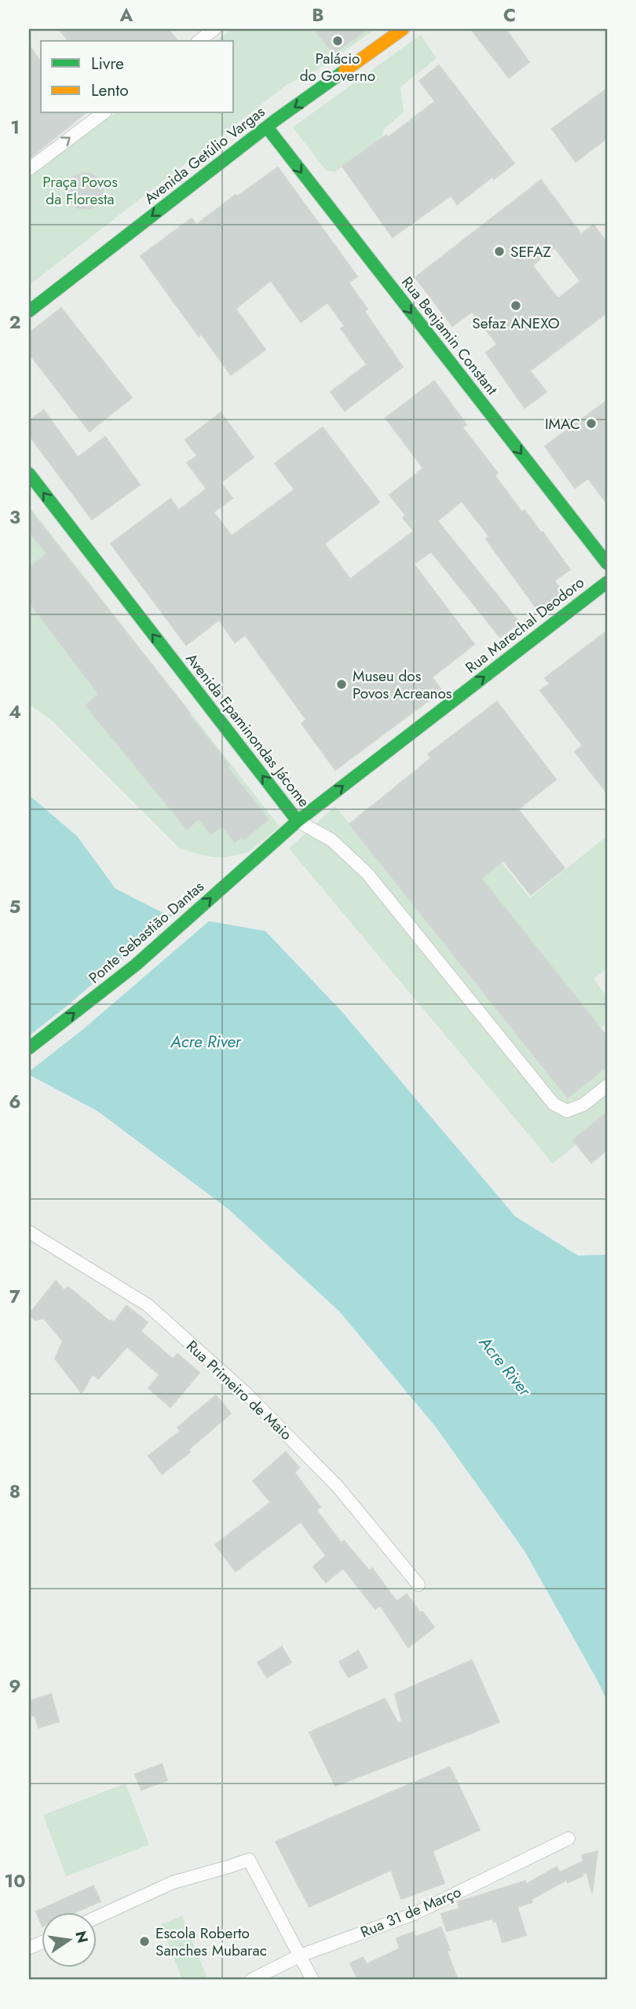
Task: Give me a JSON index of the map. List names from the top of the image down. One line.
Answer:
{"streets":{"main road":["Avenida Getúlio Vargas","Rua Benjamin Constant","Rua Marechal Deodoro","Avenida Epaminondas Jácome","Ponte Sebastião Dantas"],"street":["Rua Primeiro de Maio","Rua 31 de Março"]},"crossings":[["Avenida Getúlio Vargas","Rua Benjamin Constant"],["Rua Marechal Deodoro","Avenida Epaminondas Jácome"],["Rua Marechal Deodoro","Ponte Sebastião Dantas"]],"one_way":["Avenida Getúlio Vargas","Rua Benjamin Constant","Rua Marechal Deodoro","Avenida Epaminondas Jácome","Ponte Sebastião Dantas"],"water":["Acre River"],"parks":["Praça Povos da Floresta"],"places":["Palácio do Governo","SEFAZ","Sefaz ANEXO","IMAC","Museu dos Povos Acreanos","Escola Roberto Sanches Mubarac"],"legend":["Livre","Lento"],"north":"right","grid":{"columns":["A","B","C"],"rows":["1","2","3","4","5","6","7","8","9","10"]}}
